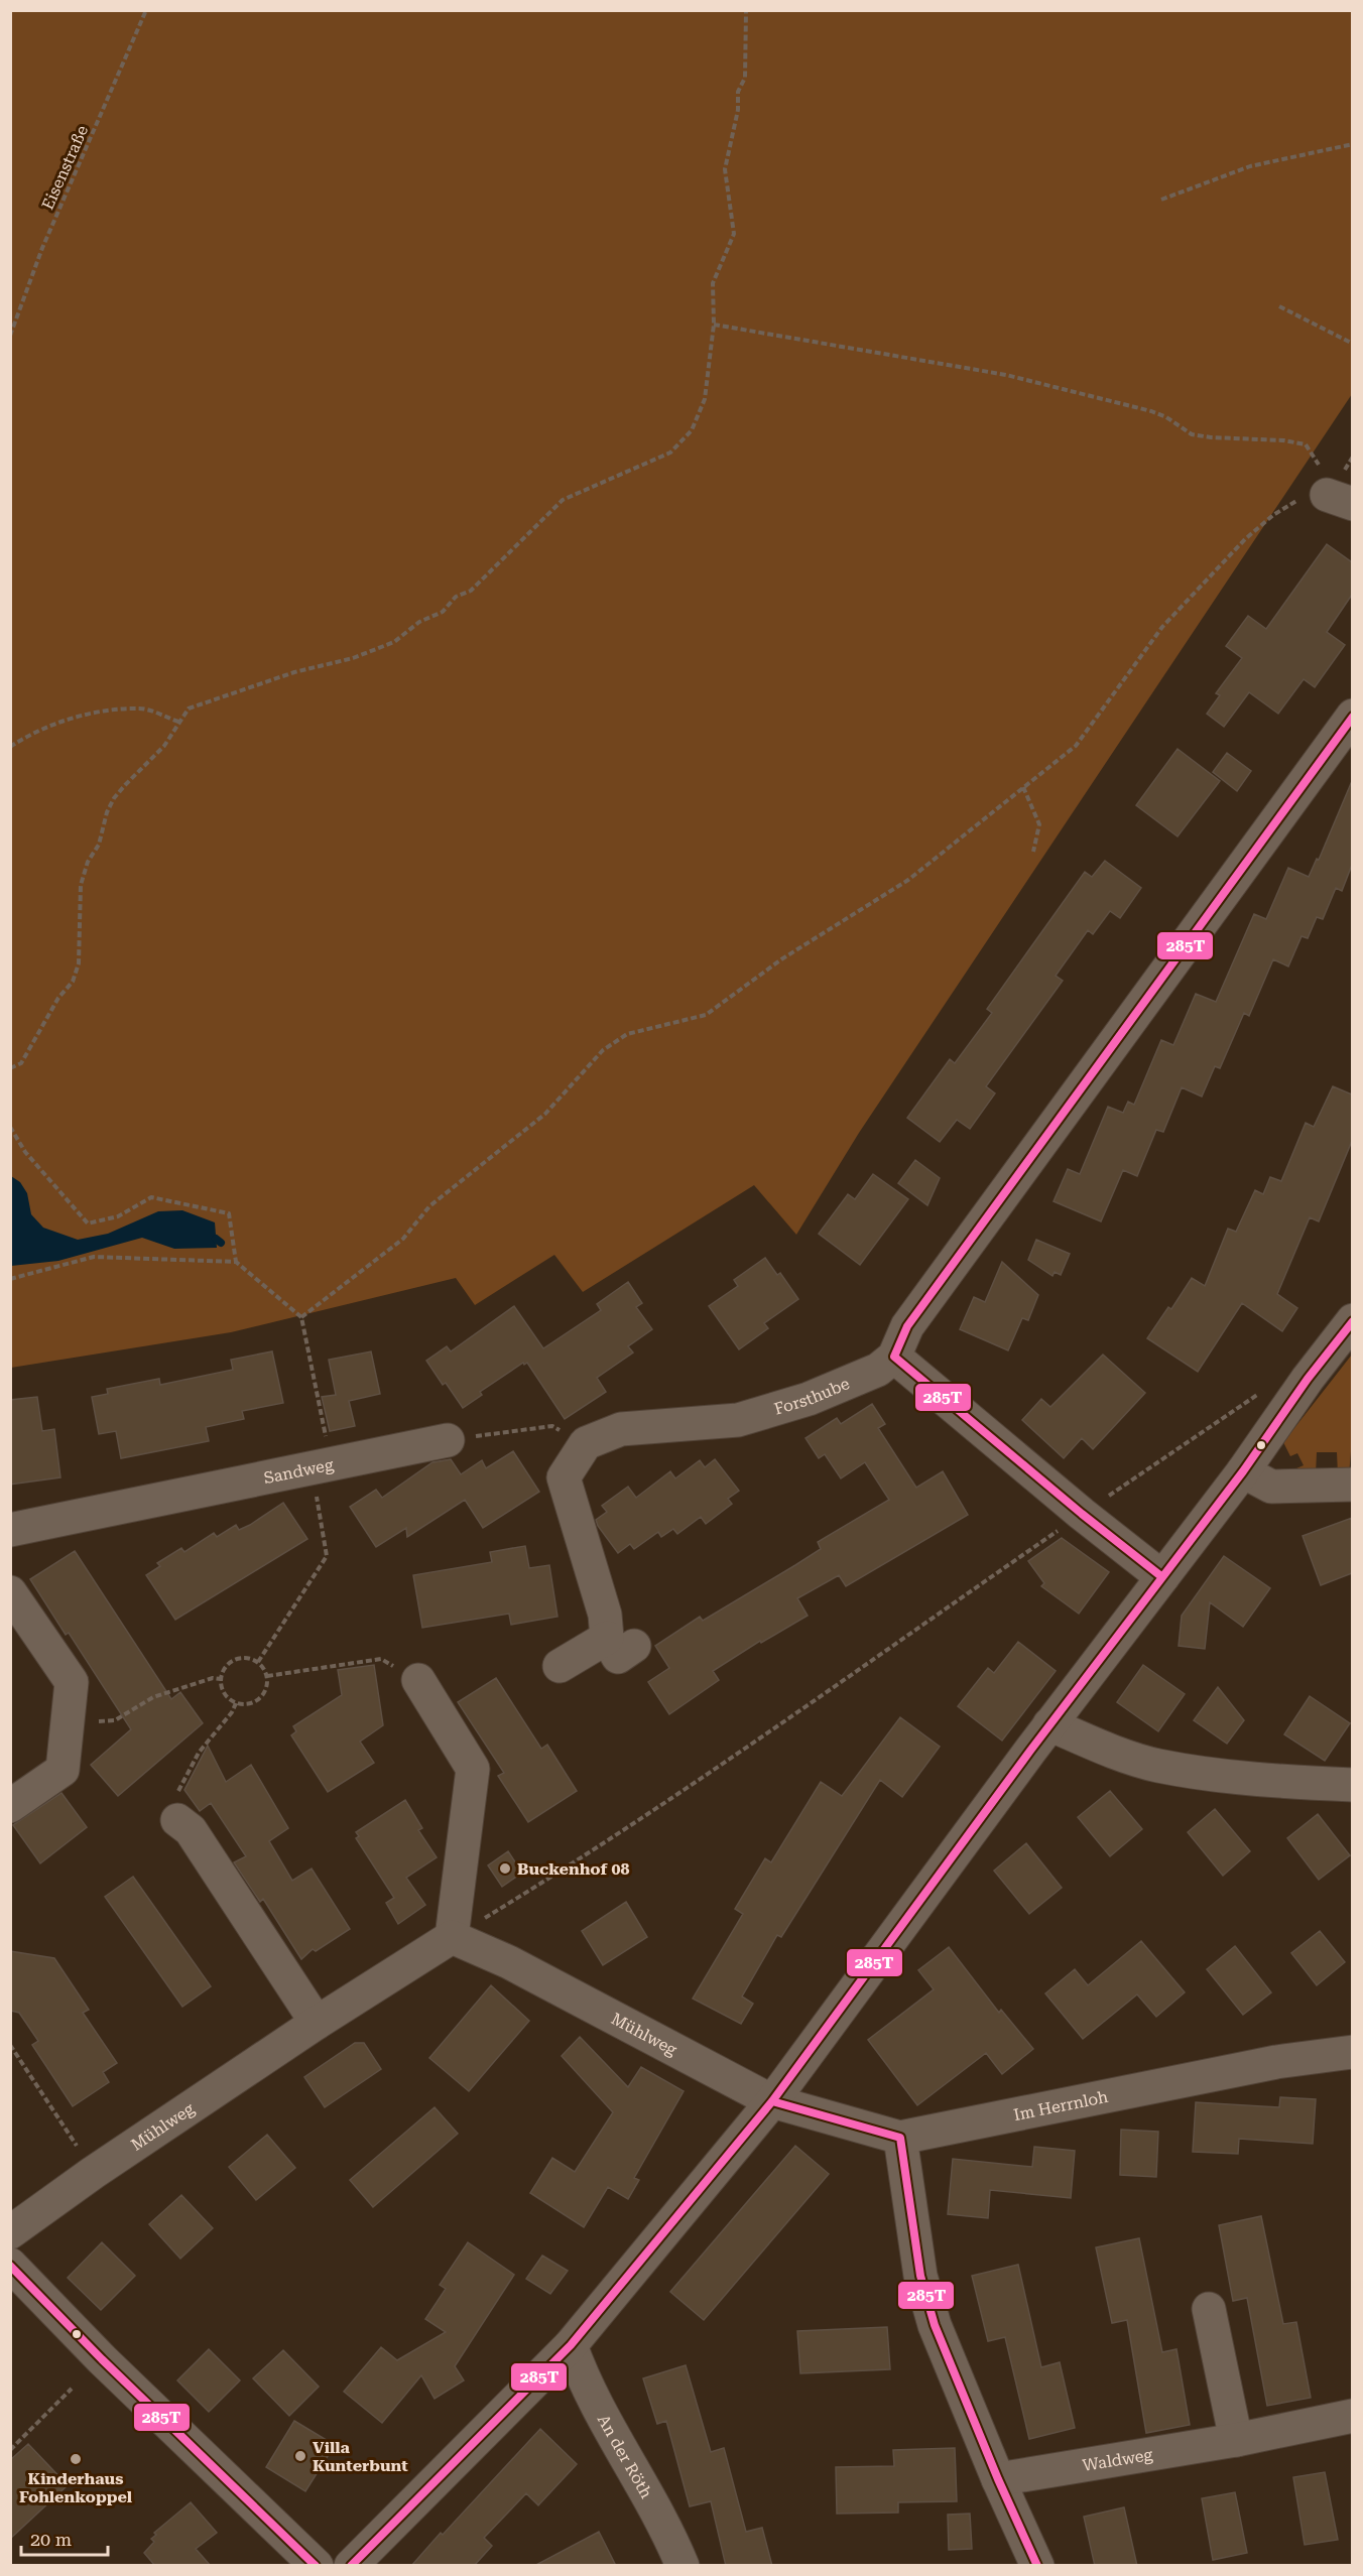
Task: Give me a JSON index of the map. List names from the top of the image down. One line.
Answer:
{"streets":{"street":["Forsthube","Sandweg","Mühlweg","Im Herrnloh","An der Röth","Waldweg"],"path":["Eisenstraße"]},"crossings":[["Mühlweg","Im Herrnloh"]],"places":["Buckenhof 08","Villa Kunterbunt","Kinderhaus Fohlenkoppel"],"lines":["transit line 285T"],"scale_bar":"20 m"}
